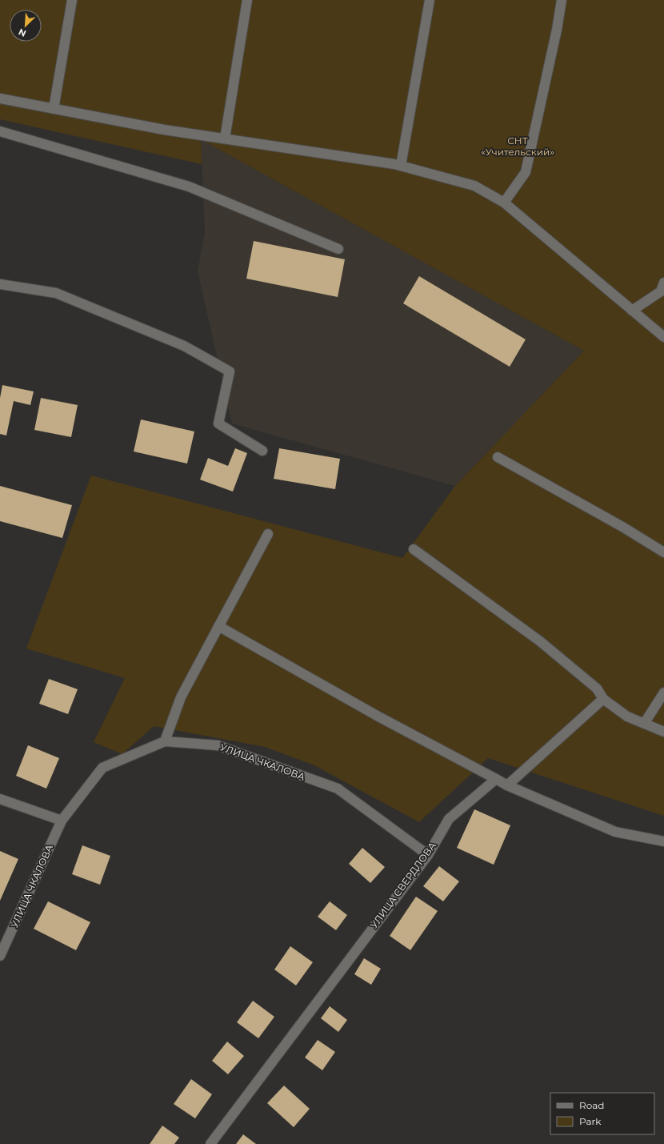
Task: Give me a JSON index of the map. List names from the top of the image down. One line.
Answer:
{"streets":{"street":["УЛИЦА ЧКАЛОВА","УЛИЦА СВЕРДЛОВА"]},"crossings":[["УЛИЦА ЧКАЛОВА","УЛИЦА СВЕРДЛОВА"]],"parks":["СНТ «Учительский»"],"legend":["Road","Park"],"north":"bottom left"}
